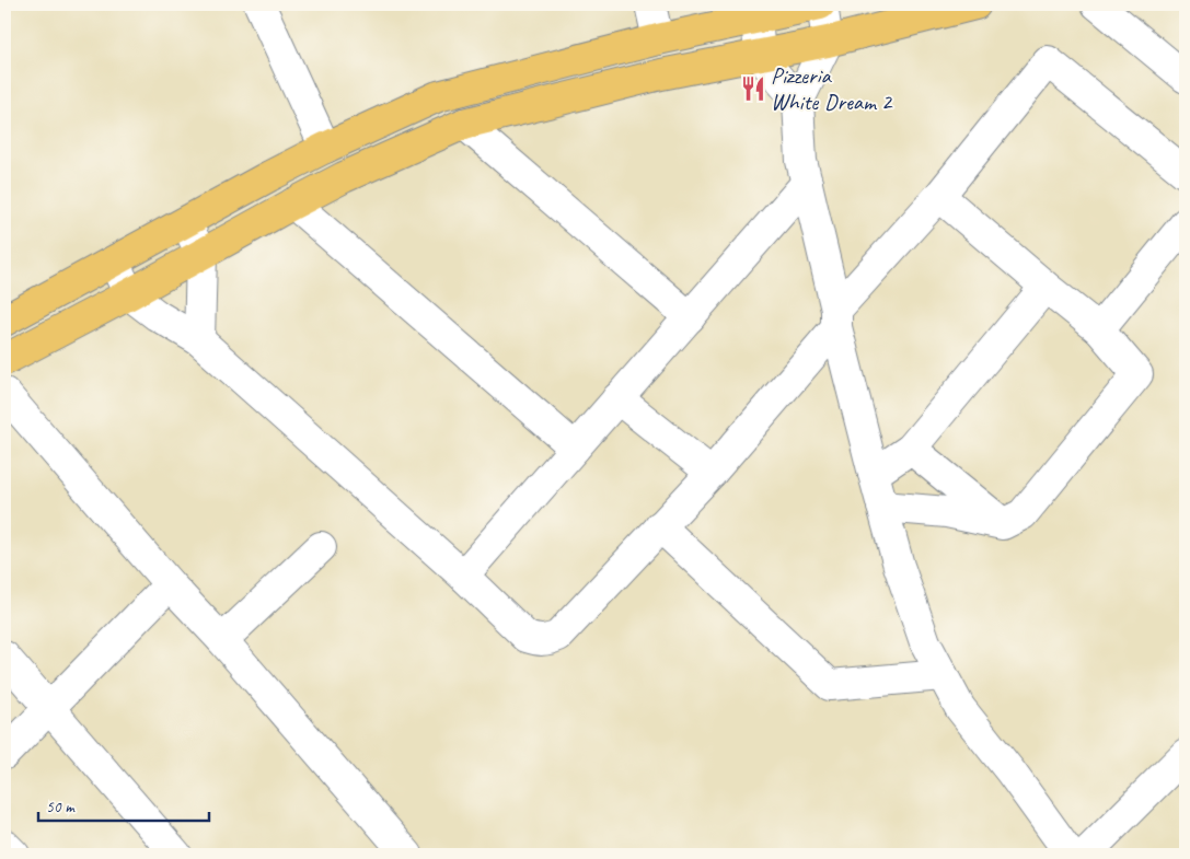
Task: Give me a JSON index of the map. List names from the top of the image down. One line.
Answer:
{"places":{"restaurant":["Pizzeria White Dream 2"]},"scale_bar":"50 m"}
